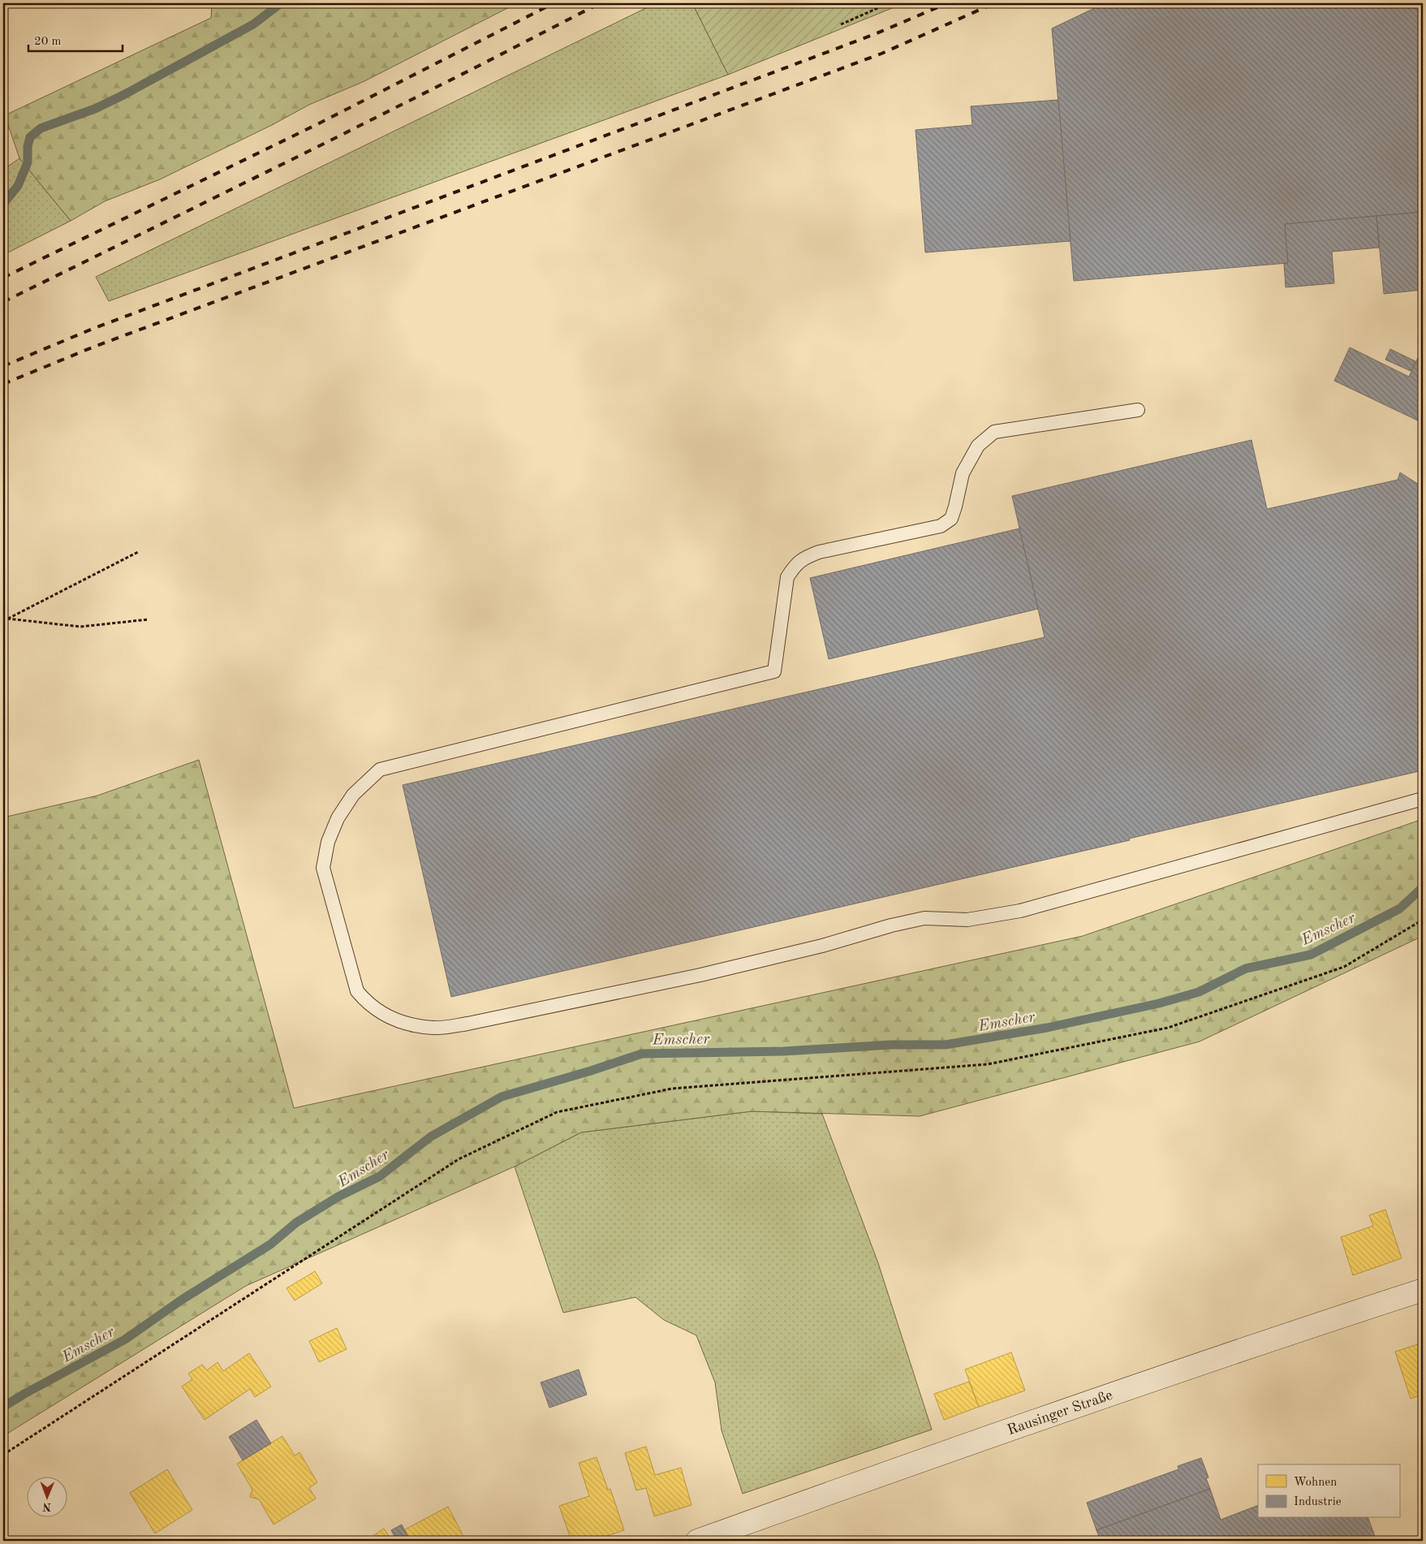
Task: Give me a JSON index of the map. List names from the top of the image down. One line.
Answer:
{"streets":{"street":["Rausinger Straße"]},"water":["Emscher"],"legend":["Wohnen","Industrie"],"scale_bar":"20 m","north":"bottom"}
